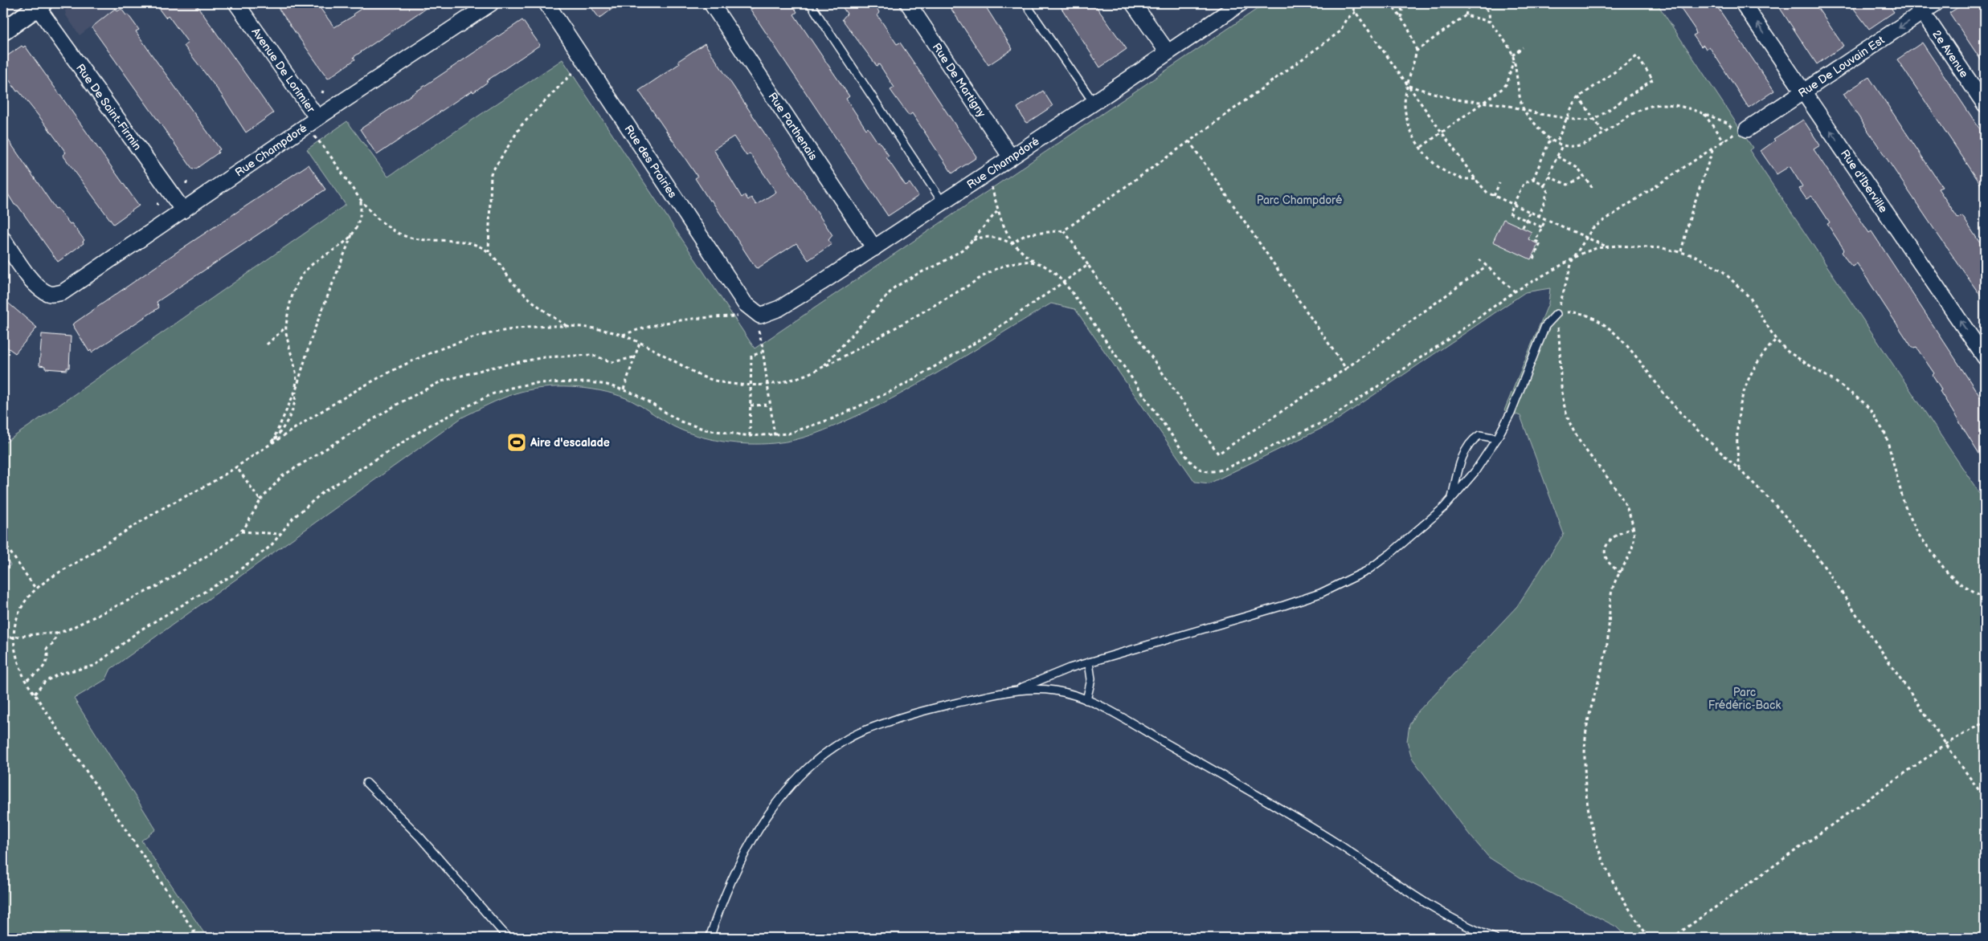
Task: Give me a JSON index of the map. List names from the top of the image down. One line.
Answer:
{"streets":{"street":["2e Avenue","Rue De Louvain Est","Avenue De Lorimier","Rue De Martigny","Rue De Saint-Firmin","Rue Parthenais","Rue Champdoré","Rue des Prairies","Rue d'Iberville"]},"crossings":[["2e Avenue","Rue De Louvain Est"],["Rue De Louvain Est","Rue d'Iberville"],["Avenue De Lorimier","Rue Champdoré"],["Rue De Martigny","Rue Champdoré"],["Rue De Saint-Firmin","Rue Champdoré"],["Rue Parthenais","Rue Champdoré"],["Rue Champdoré","Rue des Prairies"]],"one_way":["Rue De Louvain Est","Rue d'Iberville"],"parks":["Parc Champdoré","Parc Frédéric-Back"],"places":{"sports":["Aire d'escalade"]}}
